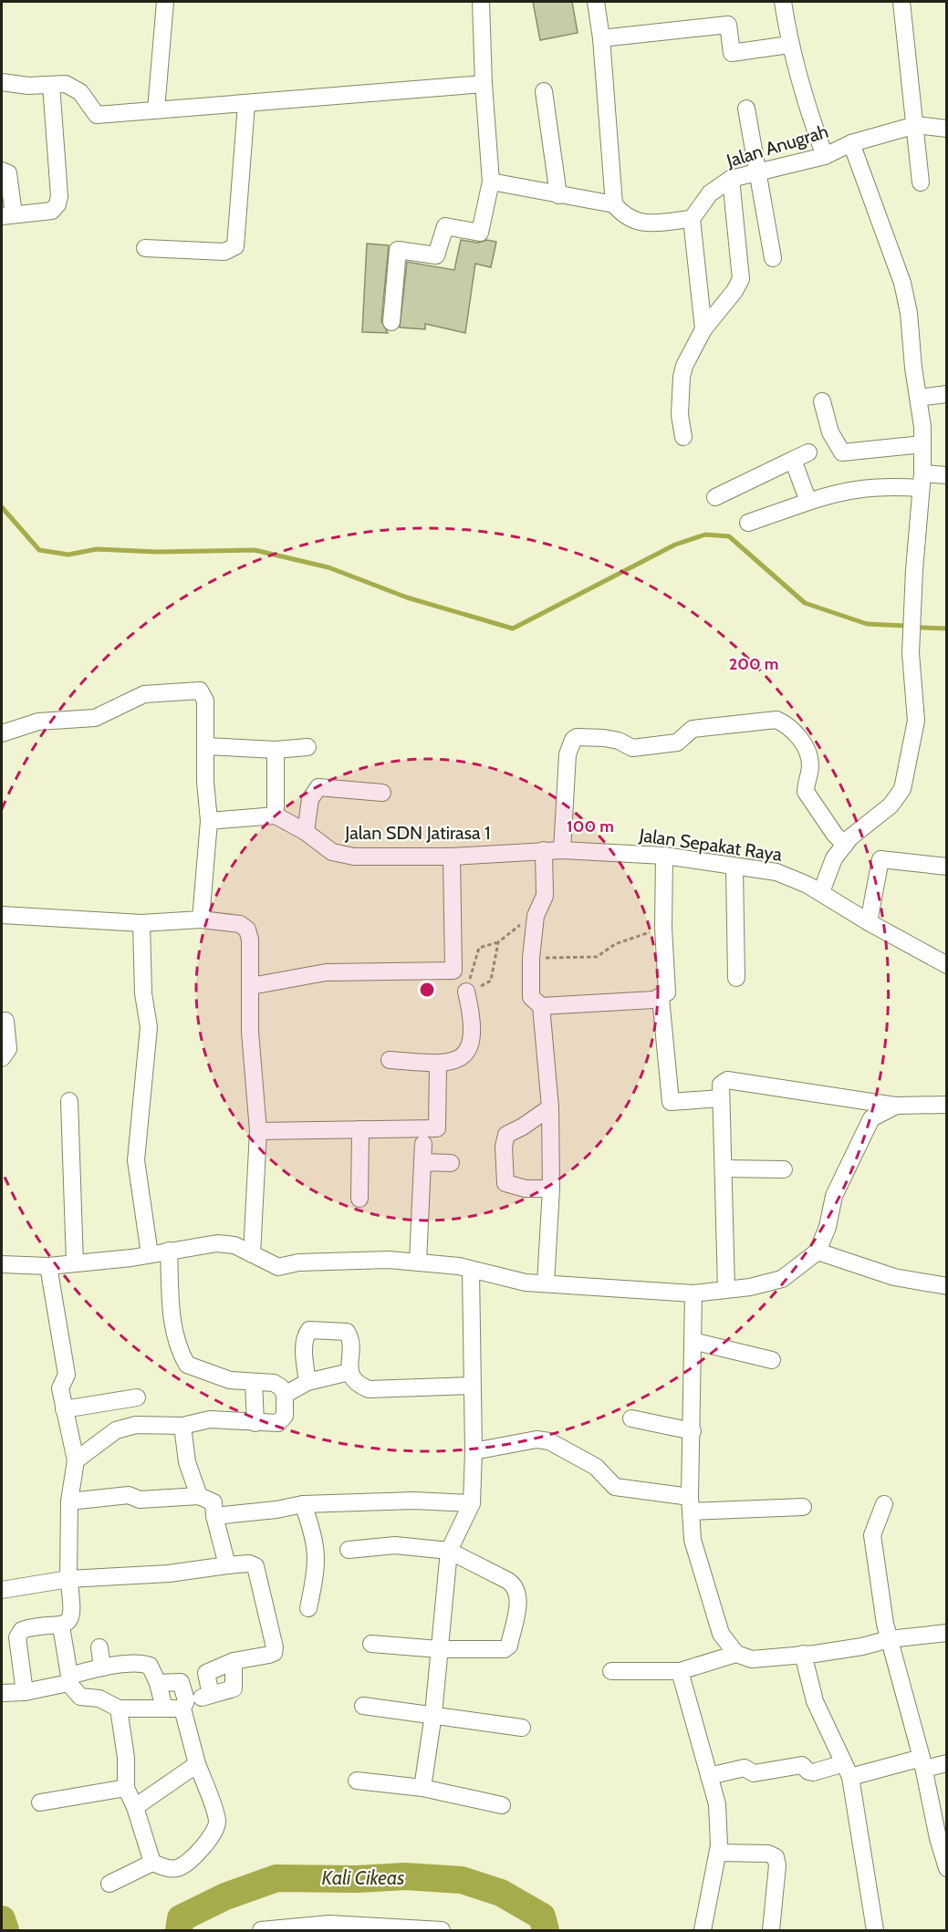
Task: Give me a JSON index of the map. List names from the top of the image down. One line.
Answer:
{"streets":{"street":["Jalan Anugrah","Jalan SDN Jatirasa 1","Jalan Sepakat Raya"]},"crossings":[["Jalan SDN Jatirasa 1","Jalan Sepakat Raya"]],"water":["Kali Cikeas"],"rings":["200 m","100 m"]}
